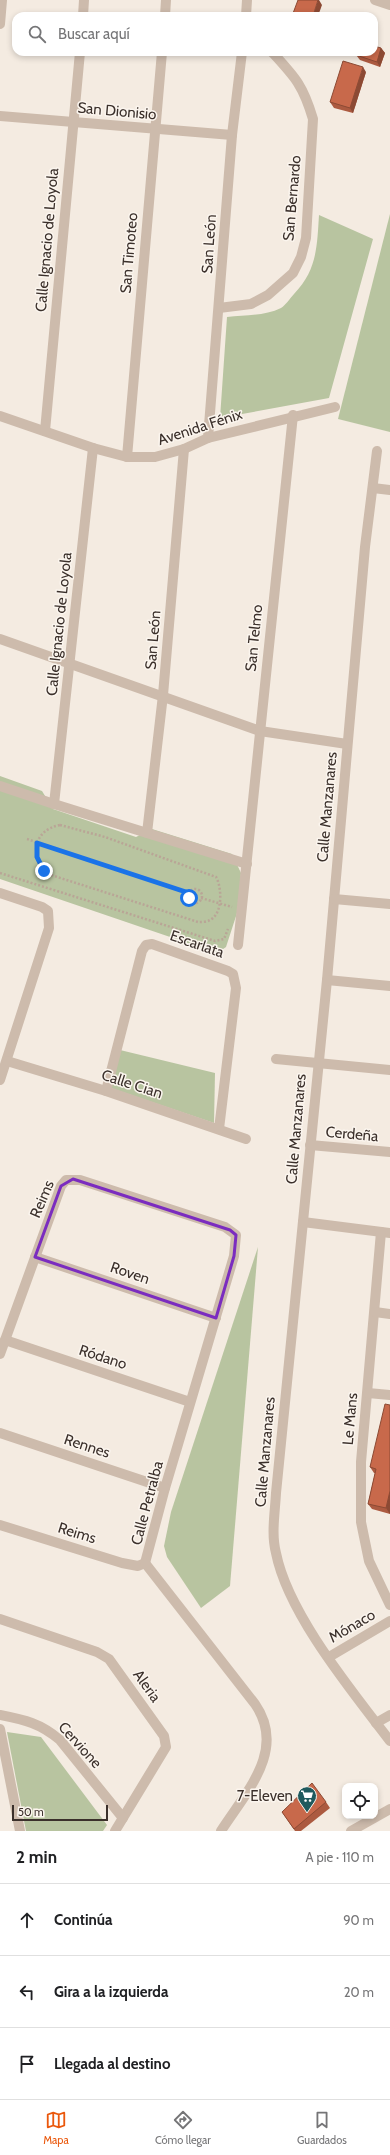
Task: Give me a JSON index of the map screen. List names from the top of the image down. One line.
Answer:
{"streets":{"street":["San Dionisio","San Bernardo","Calle Ignacio de Loyola","San León","San Timoteo","Avenida Fénix","San Telmo","Calle Manzanares","Escarlata","Calle Cian","Cerdeña","Reims","Roven","Ródano","Le Mans","Rennes","Calle Petralba","Mónaco","Aleria","Cervione"]},"crossings":[["San Dionisio","Calle Ignacio de Loyola"],["San Dionisio","San León"],["San Dionisio","San Timoteo"],["San Bernardo","San León"],["Calle Ignacio de Loyola","Avenida Fénix"],["San León","Avenida Fénix"],["San Timoteo","Avenida Fénix"],["Avenida Fénix","San Telmo"],["Calle Manzanares","Cerdeña"],["Calle Manzanares","Mónaco"],["Escarlata","Calle Cian"],["Reims","Roven"],["Reims","Ródano"],["Reims","Calle Petralba"],["Roven","Calle Petralba"],["Ródano","Calle Petralba"],["Rennes","Calle Petralba"],["Aleria","Cervione"]],"places":{"supermarket":["7-Eleven"]},"scale_bar":"50 m","page":{"search":"Buscar aquí","scale":"50 m","heading":["2 min","A pie · 110 m"],"list":[["Continúa","90 m"],["Gira a la izquierda","20 m"],"Llegada al destino"],"nav":["Mapa","Cómo llegar","Guardados"]}}
